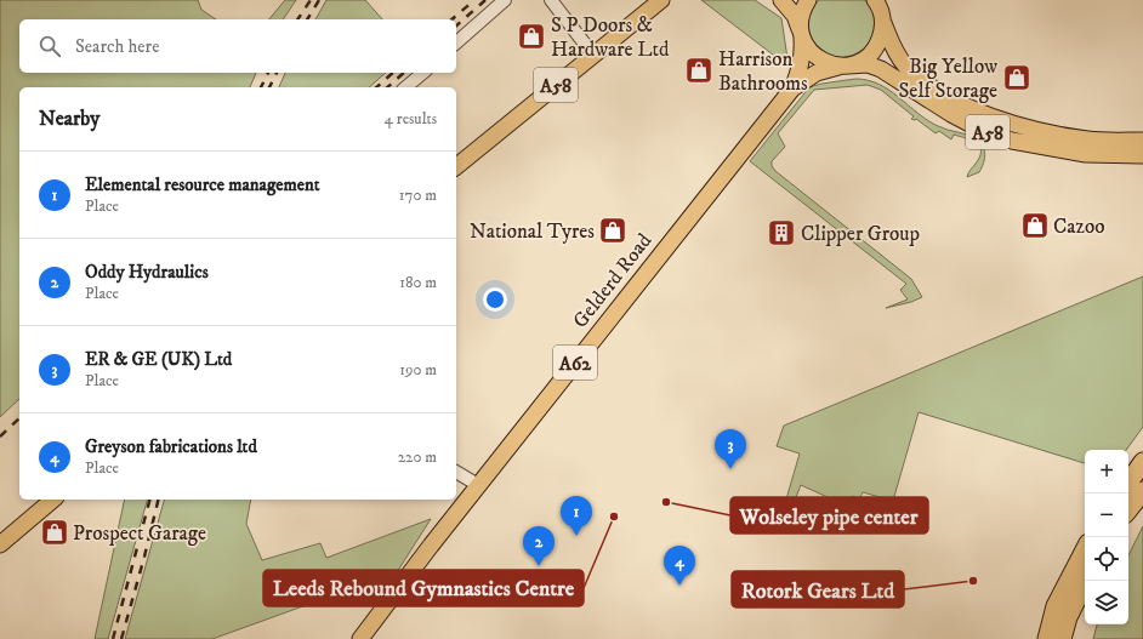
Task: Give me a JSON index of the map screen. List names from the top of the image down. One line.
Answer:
{"streets":{"main road":["A58","Gelderd Road","A62"]},"crossings":[["A58","Gelderd Road"]],"places":{"shop":["S P Doors & Hardware Ltd","Harrison Bathrooms","Big Yellow Self Storage","Cazoo","National Tyres","Prospect Garage"],"building":["Clipper Group"],"other":["Wolseley pipe center","Leeds Rebound Gymnastics Centre","Rotork Gears Ltd"]},"page":{"search":"Search here","heading":["Nearby","4 results"],"list":[{"mark":"1","name":"Elemental resource management","note":"Place","value":"170 m"},{"mark":"2","name":"Oddy Hydraulics","note":"Place","value":"180 m"},{"mark":"3","name":"ER & GE (UK) Ltd","note":"Place","value":"190 m"},{"mark":"4","name":"Greyson fabrications ltd","note":"Place","value":"220 m"}],"pins":["3","1","2","4"],"map_buttons":["+","−"]}}
